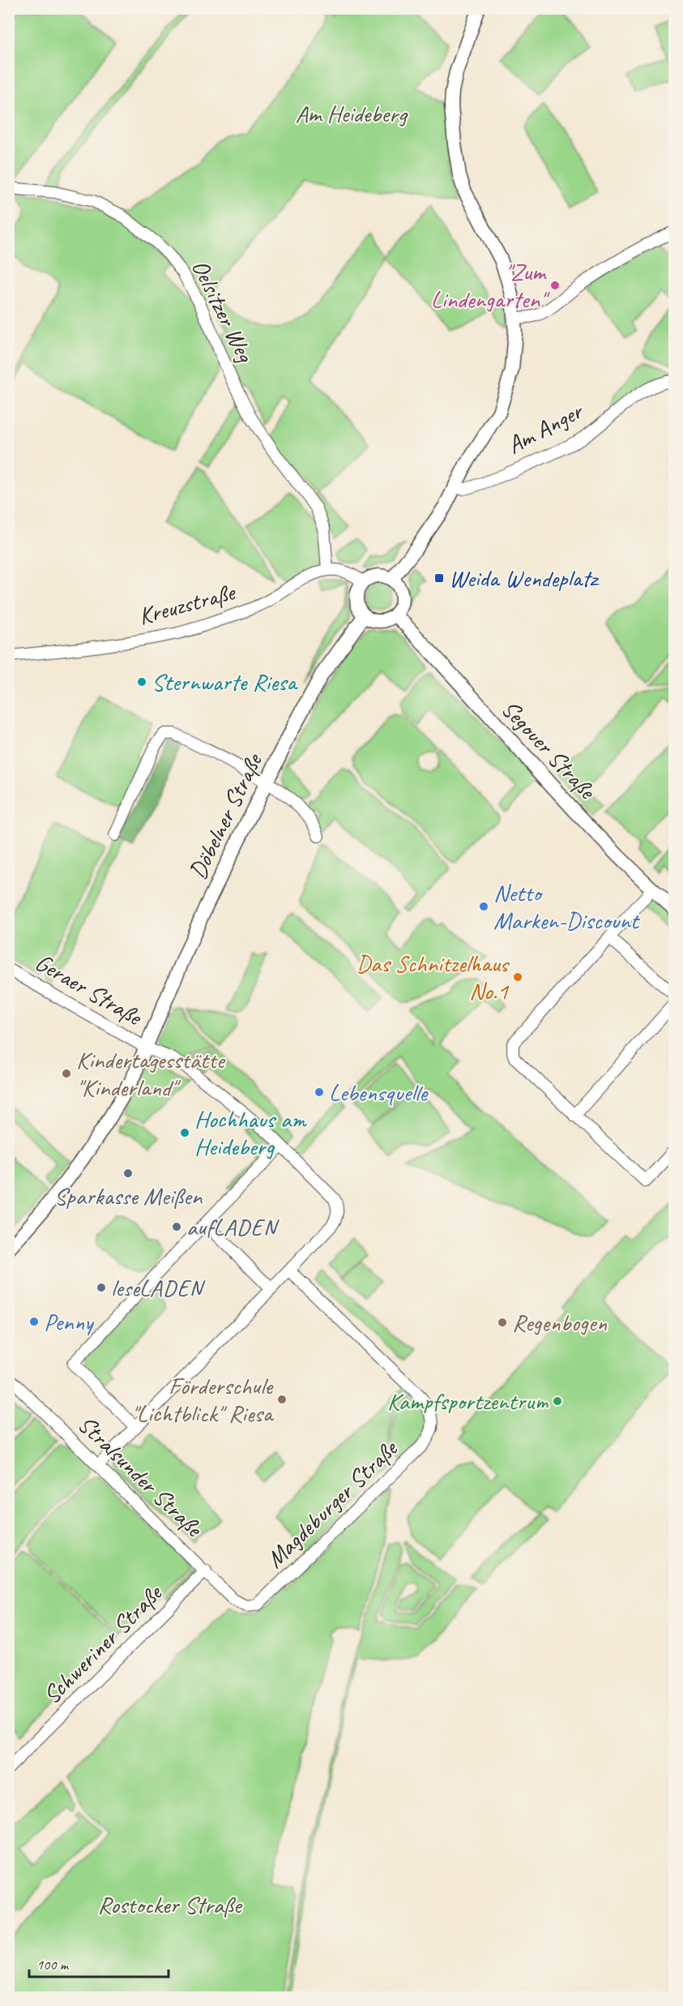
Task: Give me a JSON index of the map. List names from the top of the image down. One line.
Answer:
{"streets":{"street":["Oelsitzer Weg","Am Anger","Kreuzstraße","Segouer Straße","Döbelner Straße","Geraer Straße","Stralsunder Straße","Magdeburger Straße","Schweriner Straße"]},"crossings":[["Oelsitzer Weg","Kreuzstraße"],["Kreuzstraße","Segouer Straße"],["Kreuzstraße","Döbelner Straße"],["Segouer Straße","Döbelner Straße"],["Döbelner Straße","Geraer Straße"],["Stralsunder Straße","Magdeburger Straße"],["Stralsunder Straße","Schweriner Straße"]],"parks":["Am Heideberg","Rostocker Straße"],"places":{"other":["\"Zum Lindengarten\"","Sternwarte Riesa","Netto Marken-Discount","Das Schnitzelhaus No.1","Kindertagesstätte \"Kinderland\"","Lebensquelle","Hochhaus am Heideberg","Sparkasse Meißen","aufLADEN","leseLADEN","Penny","Regenbogen","Förderschule \"Lichtblick\" Riesa","Kampfsportzentrum"],"transit":["Weida Wendeplatz"]},"scale_bar":"100 m"}
